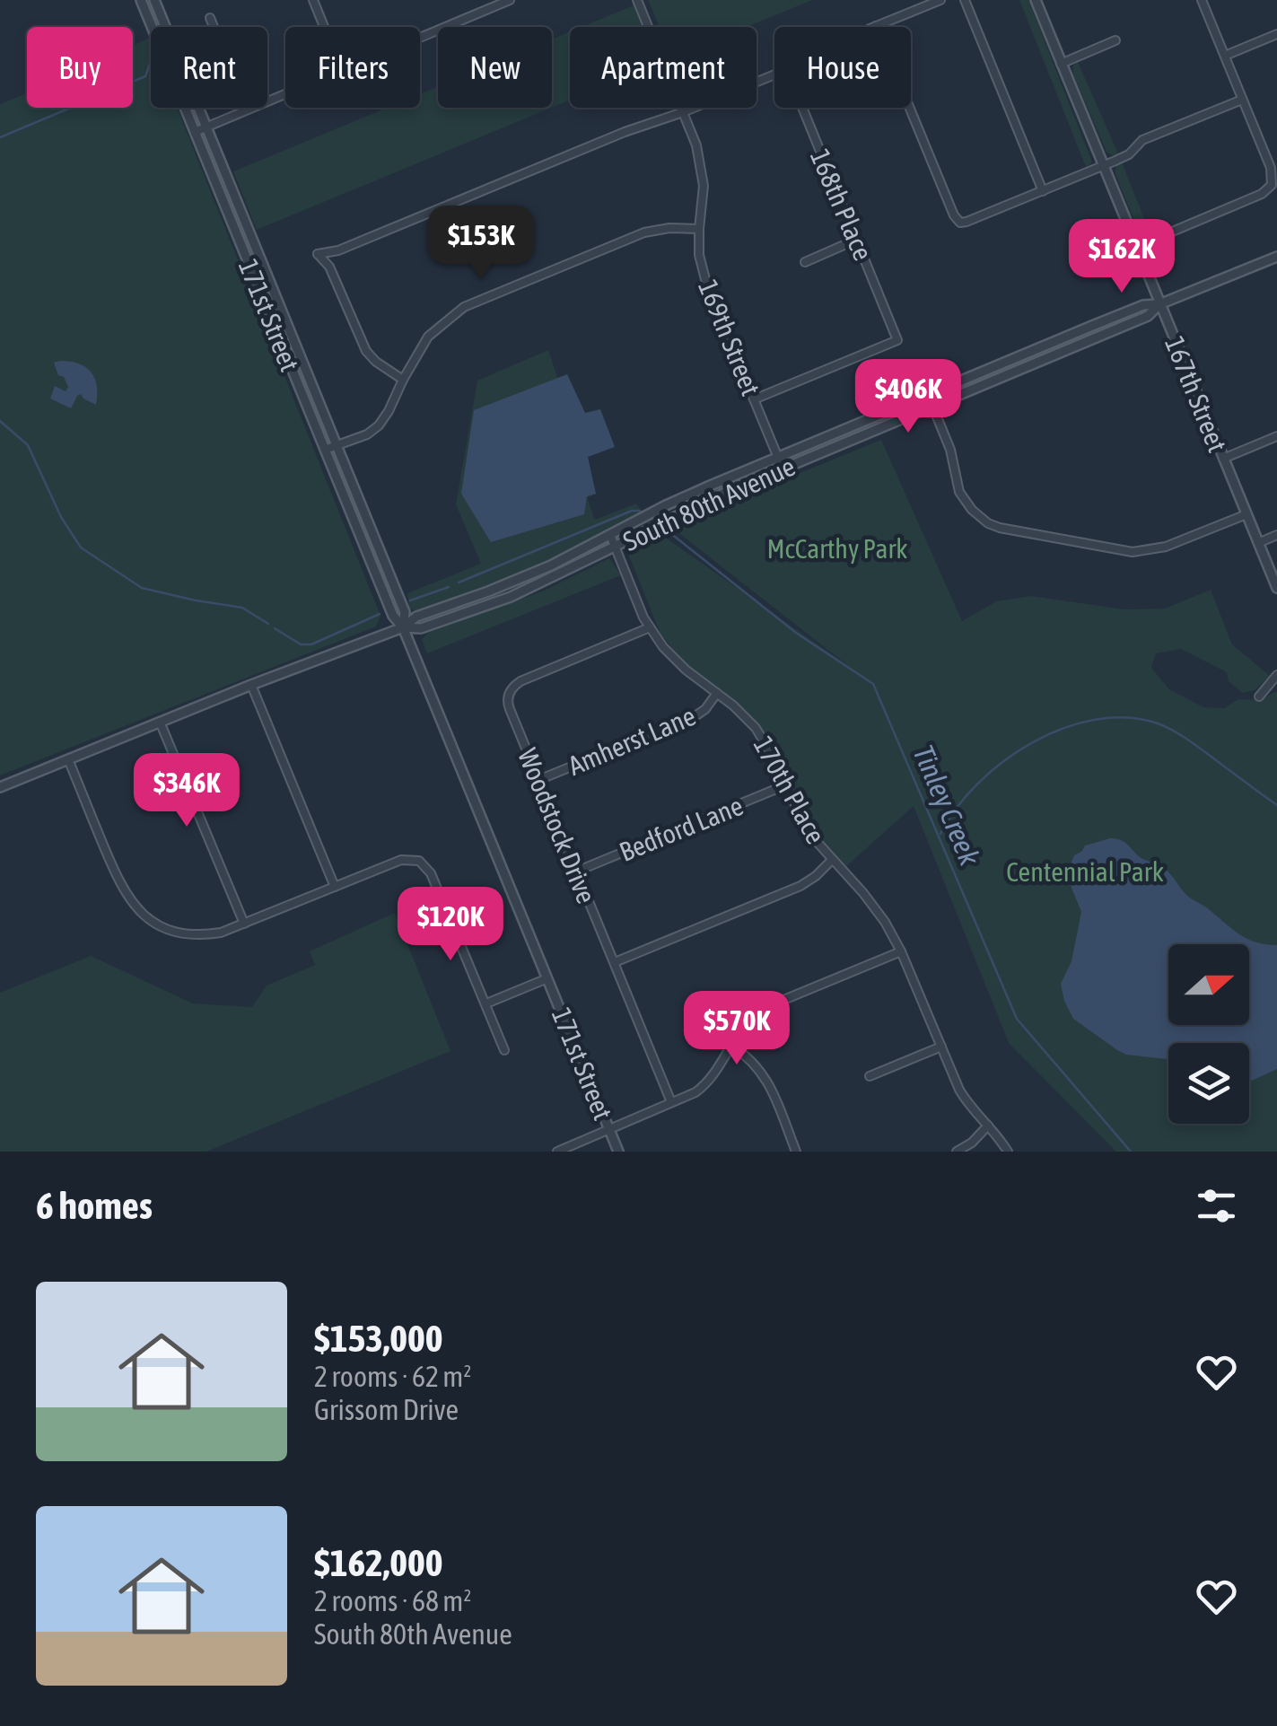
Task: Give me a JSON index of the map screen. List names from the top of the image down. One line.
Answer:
{"streets":{"street":["168th Place","171st Street","169th Street","167th Street","South 80th Avenue","Amherst Lane","170th Place","Woodstock Drive","Bedford Lane"]},"crossings":[["168th Place","169th Street"],["171st Street","South 80th Avenue"],["169th Street","South 80th Avenue"],["167th Street","South 80th Avenue"],["South 80th Avenue","170th Place"],["Amherst Lane","170th Place"],["Amherst Lane","Woodstock Drive"],["170th Place","Woodstock Drive"],["170th Place","Bedford Lane"],["Woodstock Drive","Bedford Lane"]],"water":["Tinley Creek"],"parks":["McCarthy Park","Centennial Park"],"north":"right","page":{"chip":["Buy","Rent","Filters","New","Apartment","House"],"price":["$153K","$162K","$406K","$346K","$120K","$570K"],"heading":"6 homes","list":[{"name":"$153,000","note":"2 rooms · 62 m² · Grissom Drive"},{"name":"$162,000","note":"2 rooms · 68 m² · South 80th Avenue"}]}}
